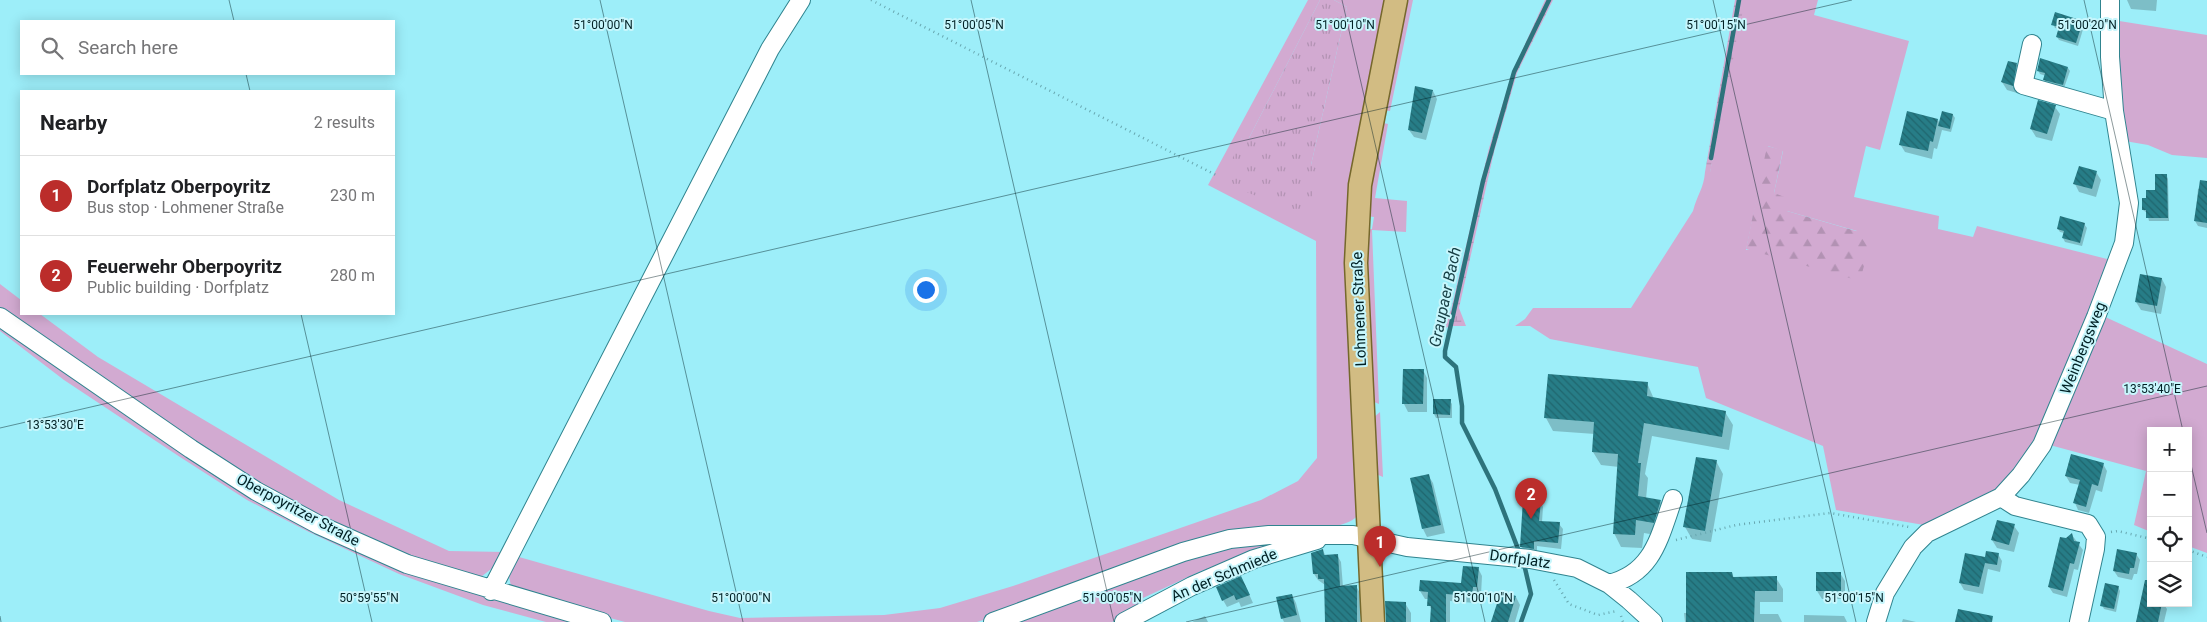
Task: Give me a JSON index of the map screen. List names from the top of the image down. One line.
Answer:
{"streets":{"main road":["Lohmener Straße"],"street":["Weinbergsweg","Oberpoyritzer Straße","Dorfplatz","An der Schmiede"]},"crossings":[["Lohmener Straße","Dorfplatz"]],"water":["Graupaer Bach"],"page":{"search":"Search here","heading":["Nearby","2 results"],"list":[{"mark":"1","name":"Dorfplatz Oberpoyritz","note":"Bus stop · Lohmener Straße","value":"230 m"},{"mark":"2","name":"Feuerwehr Oberpoyritz","note":"Public building · Dorfplatz","value":"280 m"}],"map_buttons":["+","−"],"pins":["2","1"]},"coordinates":["51°00'00\"N","51°00'05\"N","51°00'20\"N","51°00'10\"N","51°00'15\"N","13°53'40\"E","13°53'30\"E","50°59'55\"N"]}
